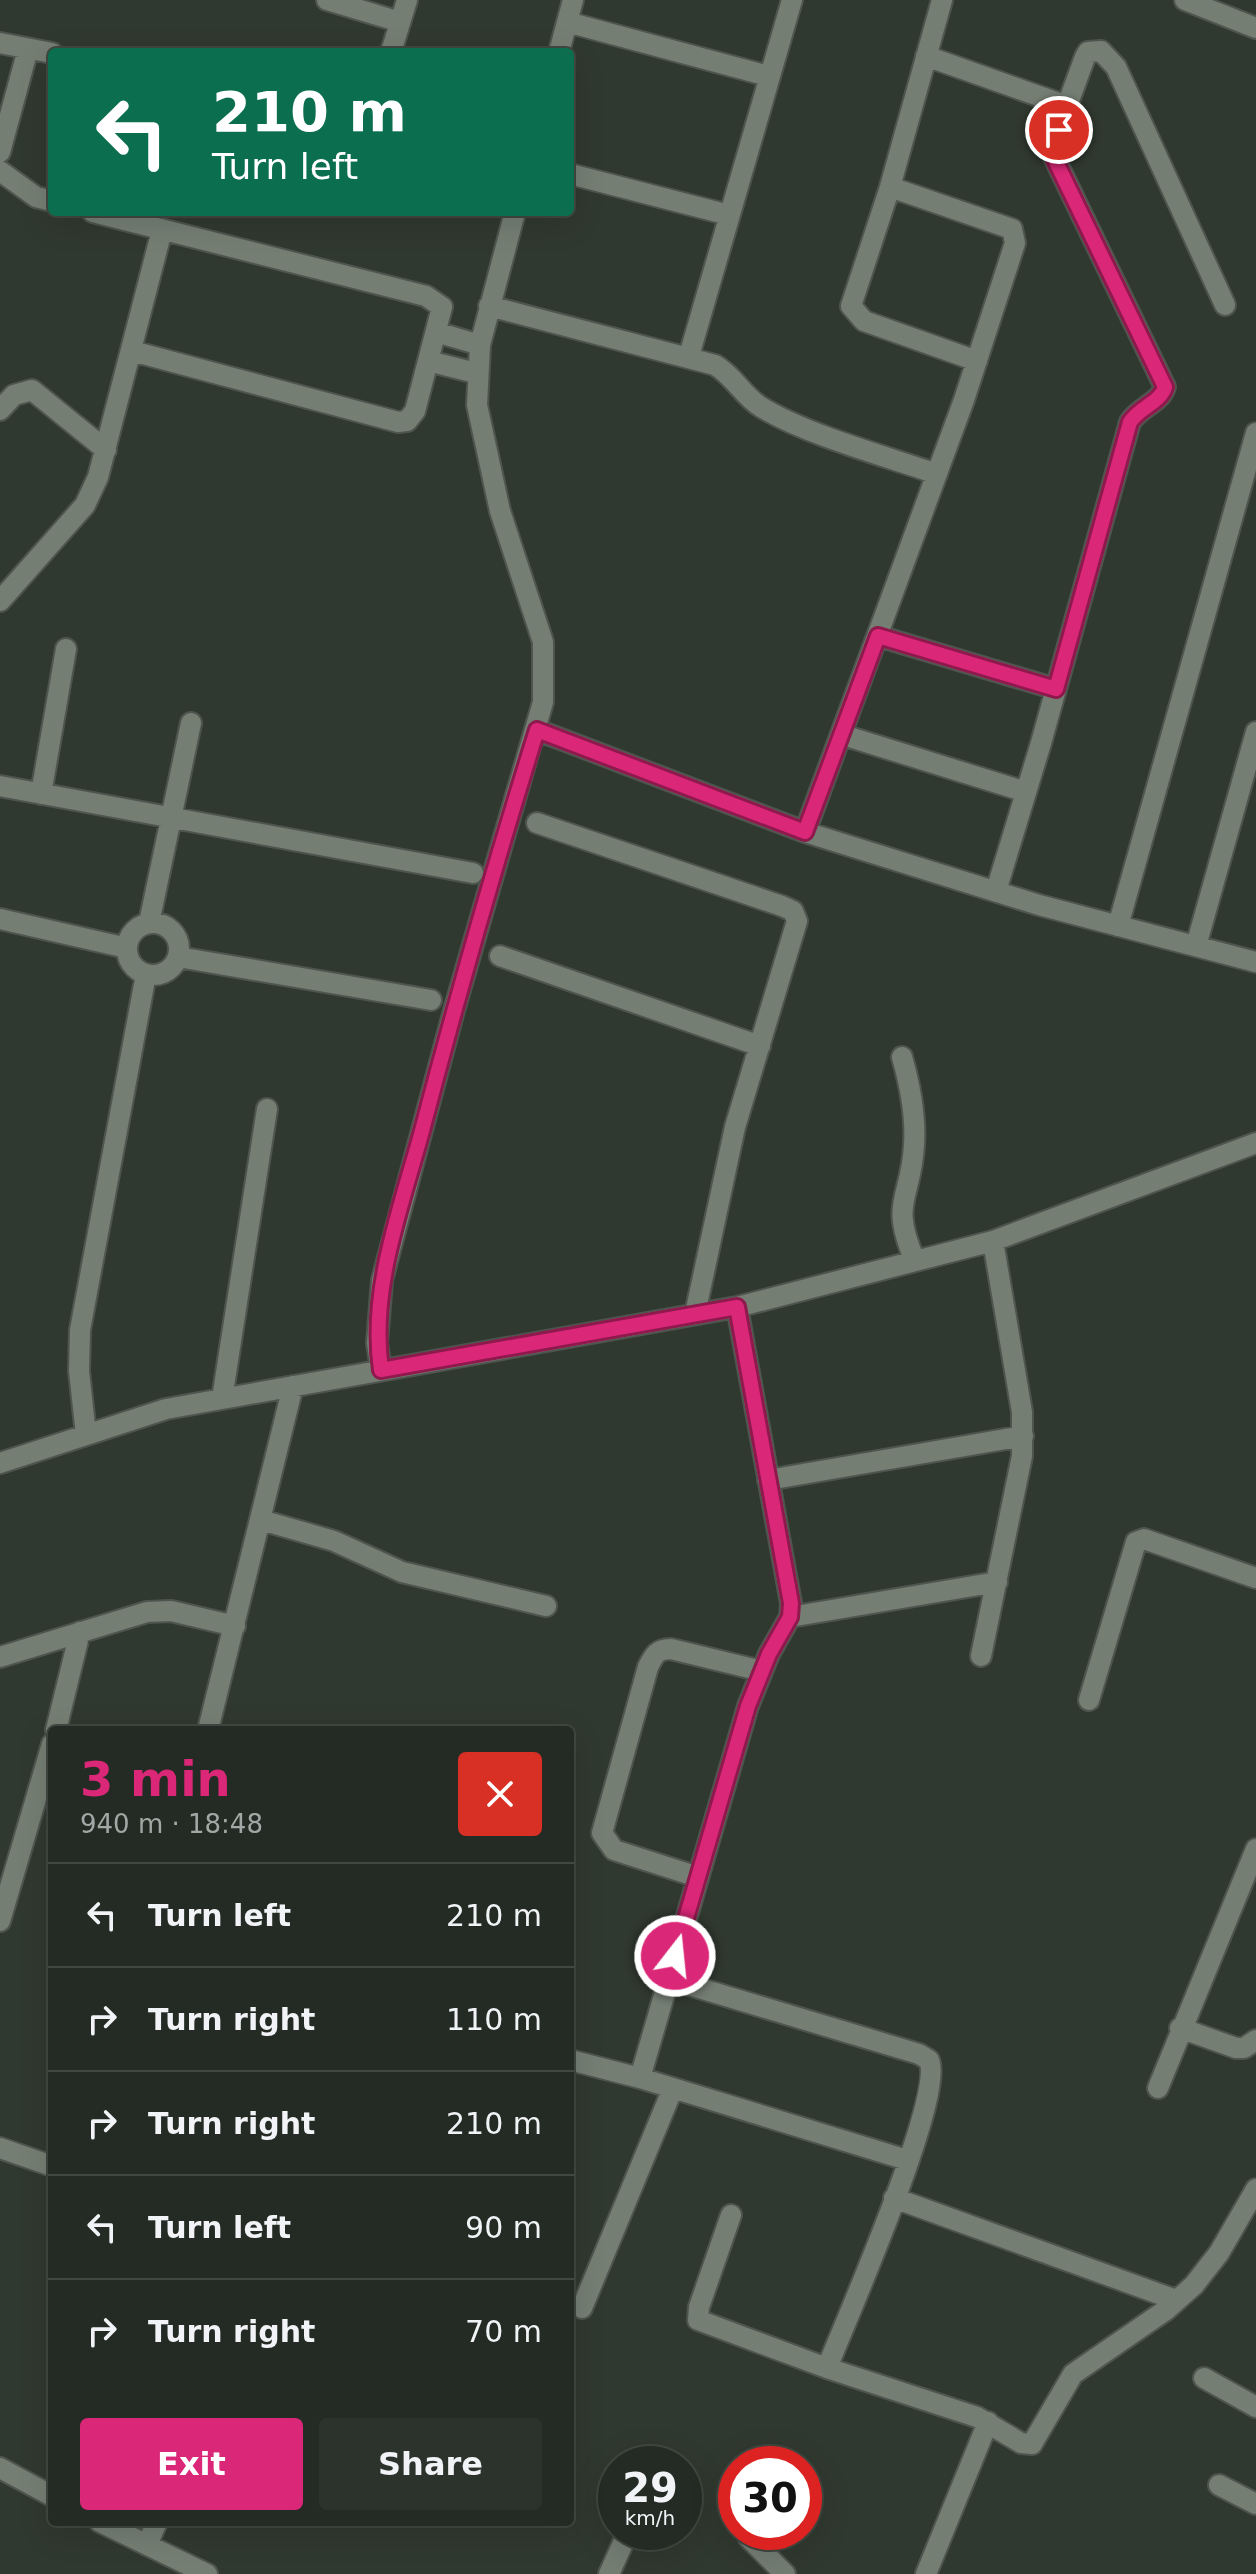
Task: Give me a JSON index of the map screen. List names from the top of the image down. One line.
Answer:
{"page":{"turn":["210 m","Turn left"],"heading":["3 min","940 m · 18:48"],"list":[{"name":"Turn left","value":"210 m"},{"name":"Turn right","value":"110 m"},{"name":"Turn right","value":"210 m"},{"name":"Turn left","value":"90 m"},{"name":"Turn right","value":"70 m"}],"buttons":["Exit","Share"],"speed":"29 km/h","limit":"30"}}
